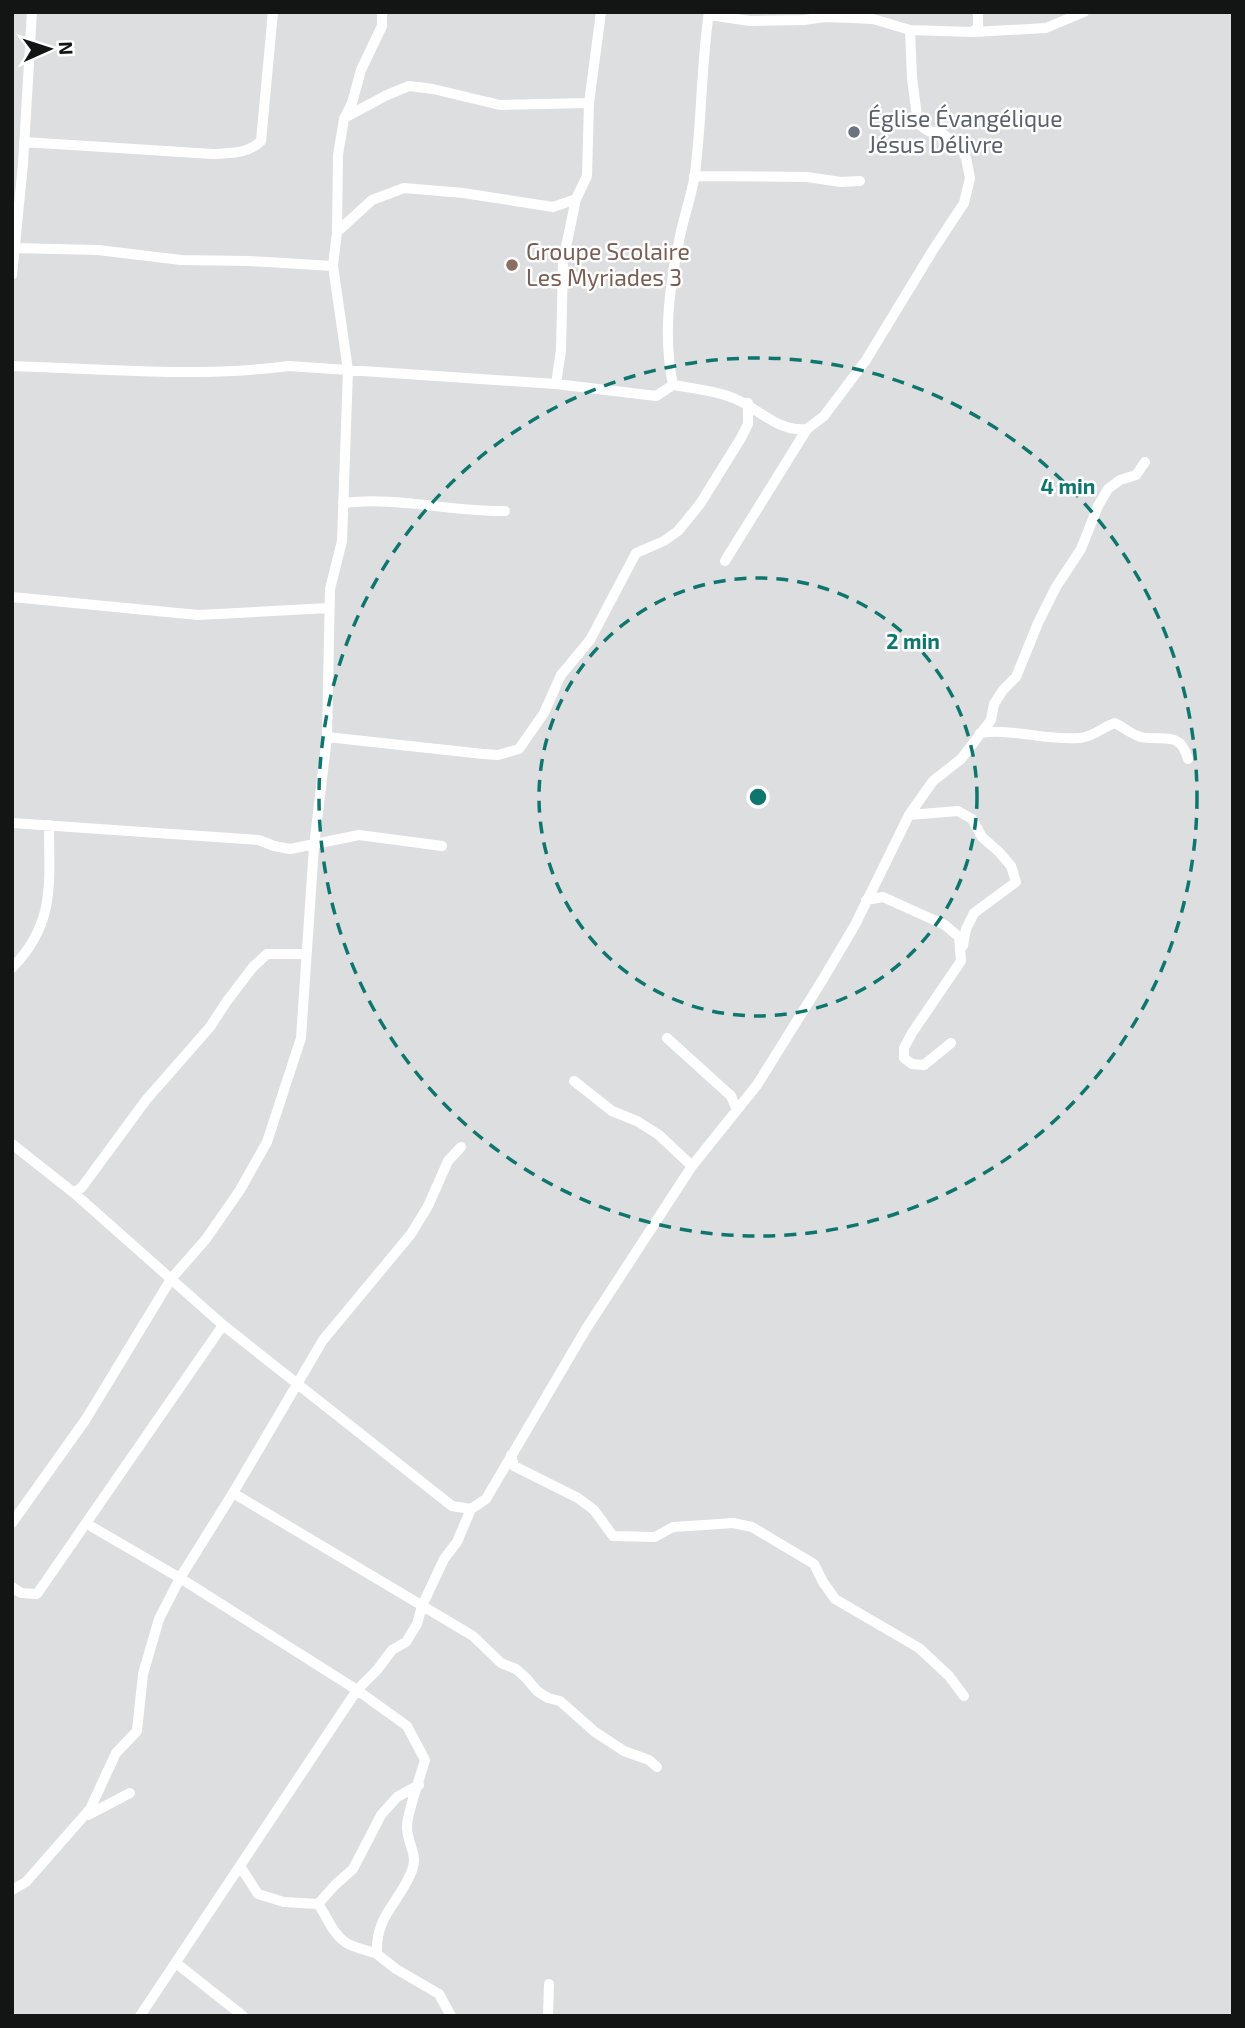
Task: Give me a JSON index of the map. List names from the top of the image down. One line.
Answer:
{"places":["Église Évangélique Jésus Délivre","Groupe Scolaire Les Myriades 3"],"north":"right","rings":["4 min","2 min"]}
